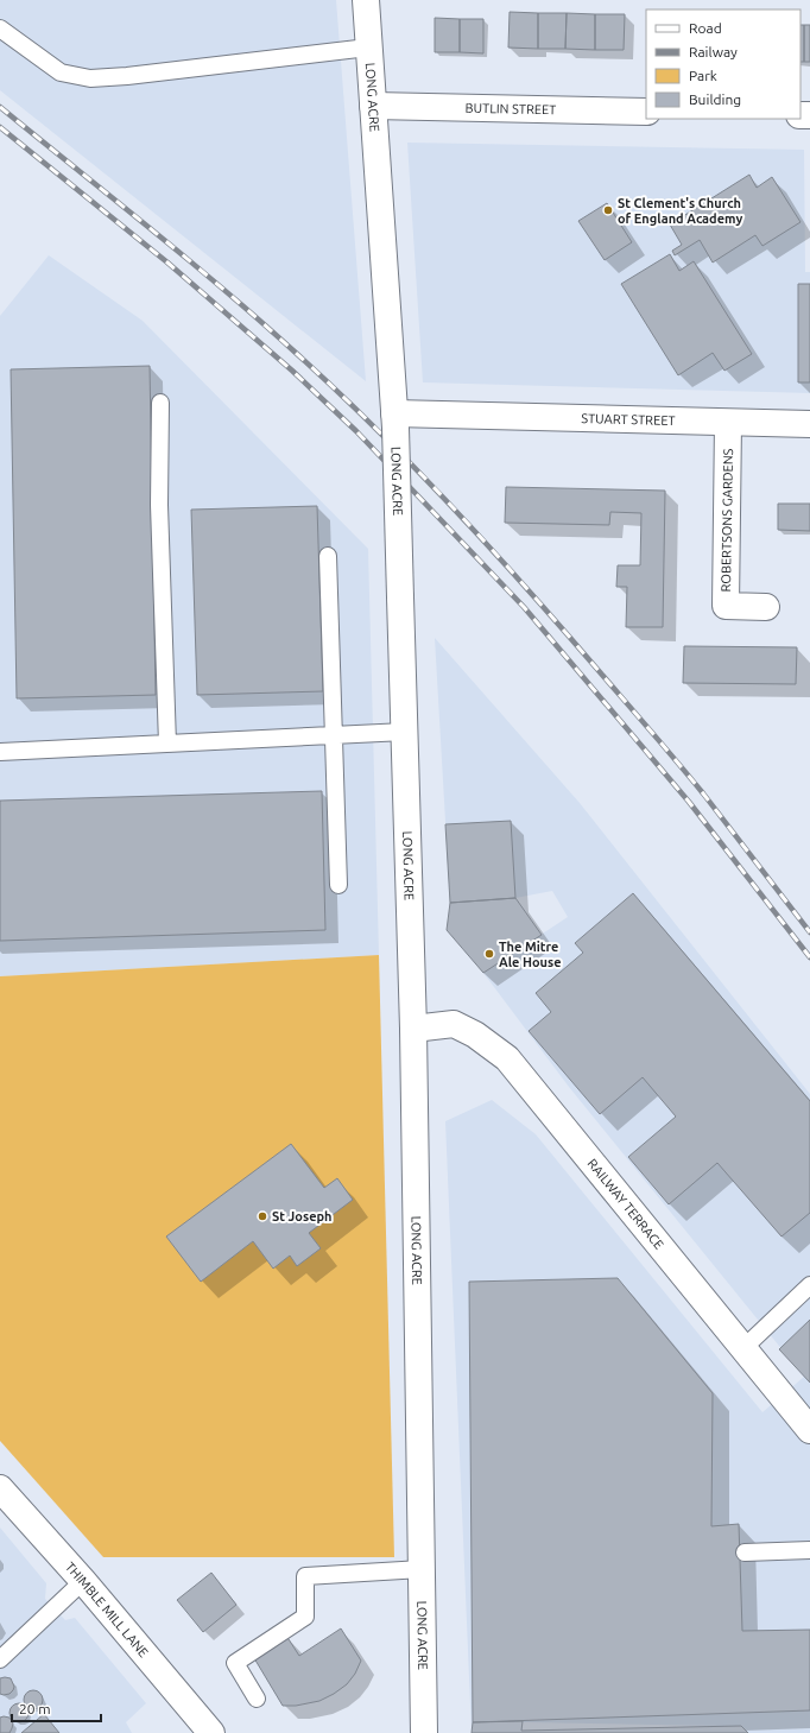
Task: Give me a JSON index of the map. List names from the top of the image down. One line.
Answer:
{"streets":{"street":["LONG ACRE","BUTLIN STREET","STUART STREET","ROBERTSONS GARDENS","RAILWAY TERRACE","THIMBLE MILL LANE"]},"crossings":[["LONG ACRE","BUTLIN STREET"],["LONG ACRE","STUART STREET"],["LONG ACRE","RAILWAY TERRACE"],["STUART STREET","ROBERTSONS GARDENS"]],"places":["St Clement's Church of England Academy","The Mitre Ale House","St Joseph"],"legend":["Road","Railway","Park","Building"],"scale_bar":"20 m"}
